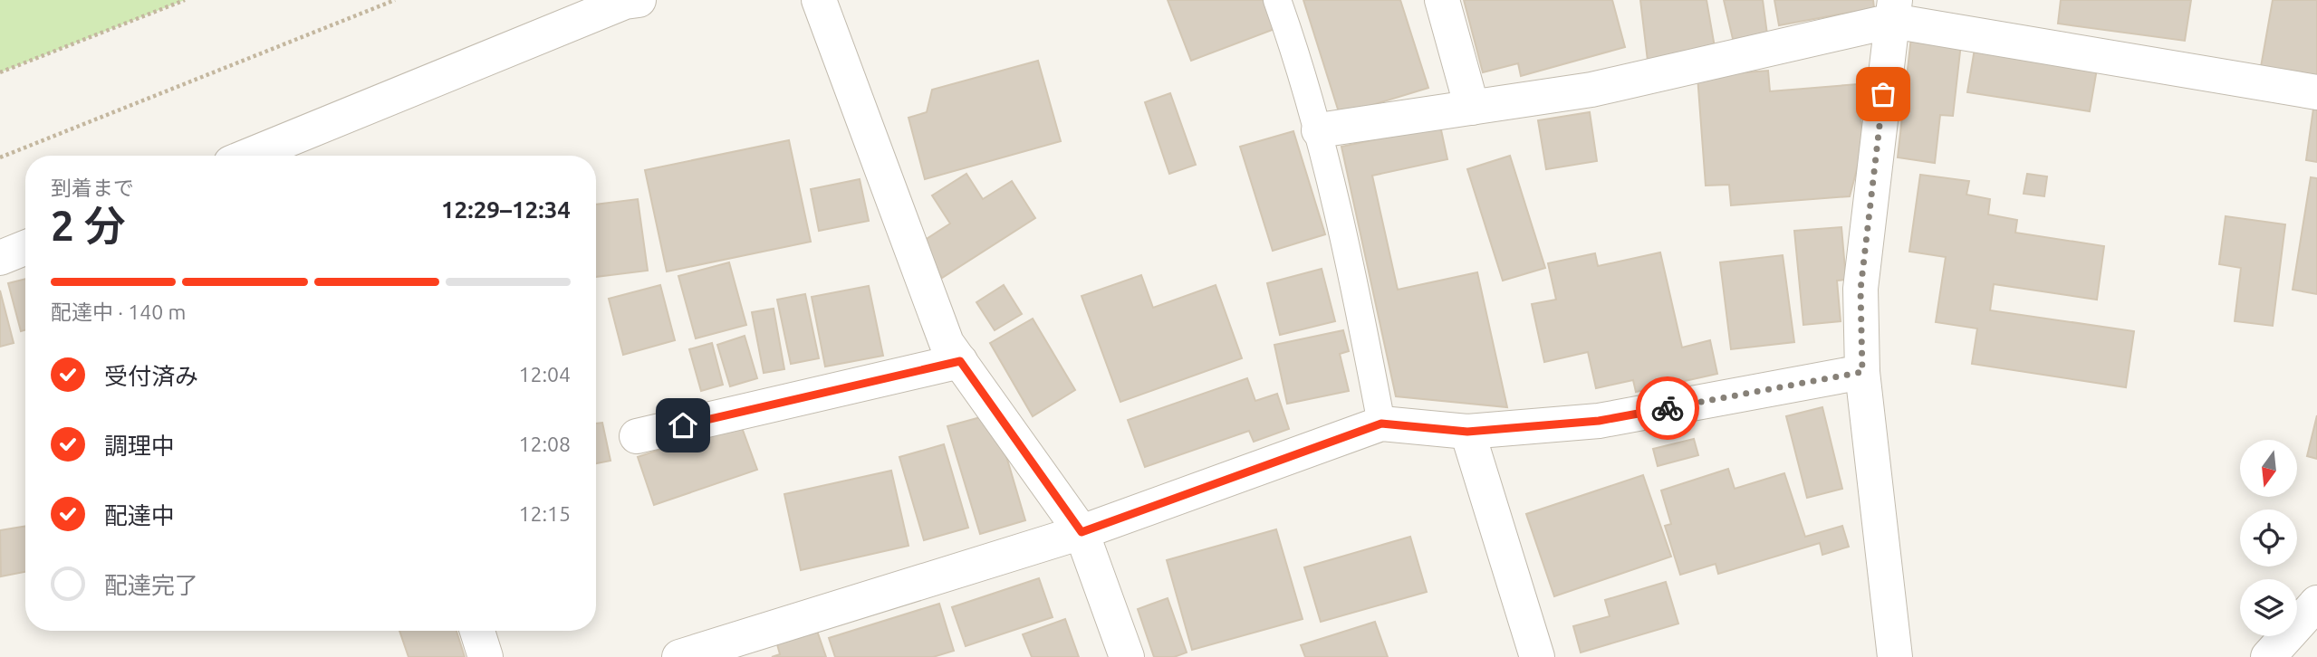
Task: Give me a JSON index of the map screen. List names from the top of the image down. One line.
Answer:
{"north":"bottom","page":{"heading":["2 分","到着まで","12:29–12:34"],"bar":"配達中 · 140 m","list":[["受付済み","12:04"],["調理中","12:08"],["配達中","12:15"],"配達完了"]}}
